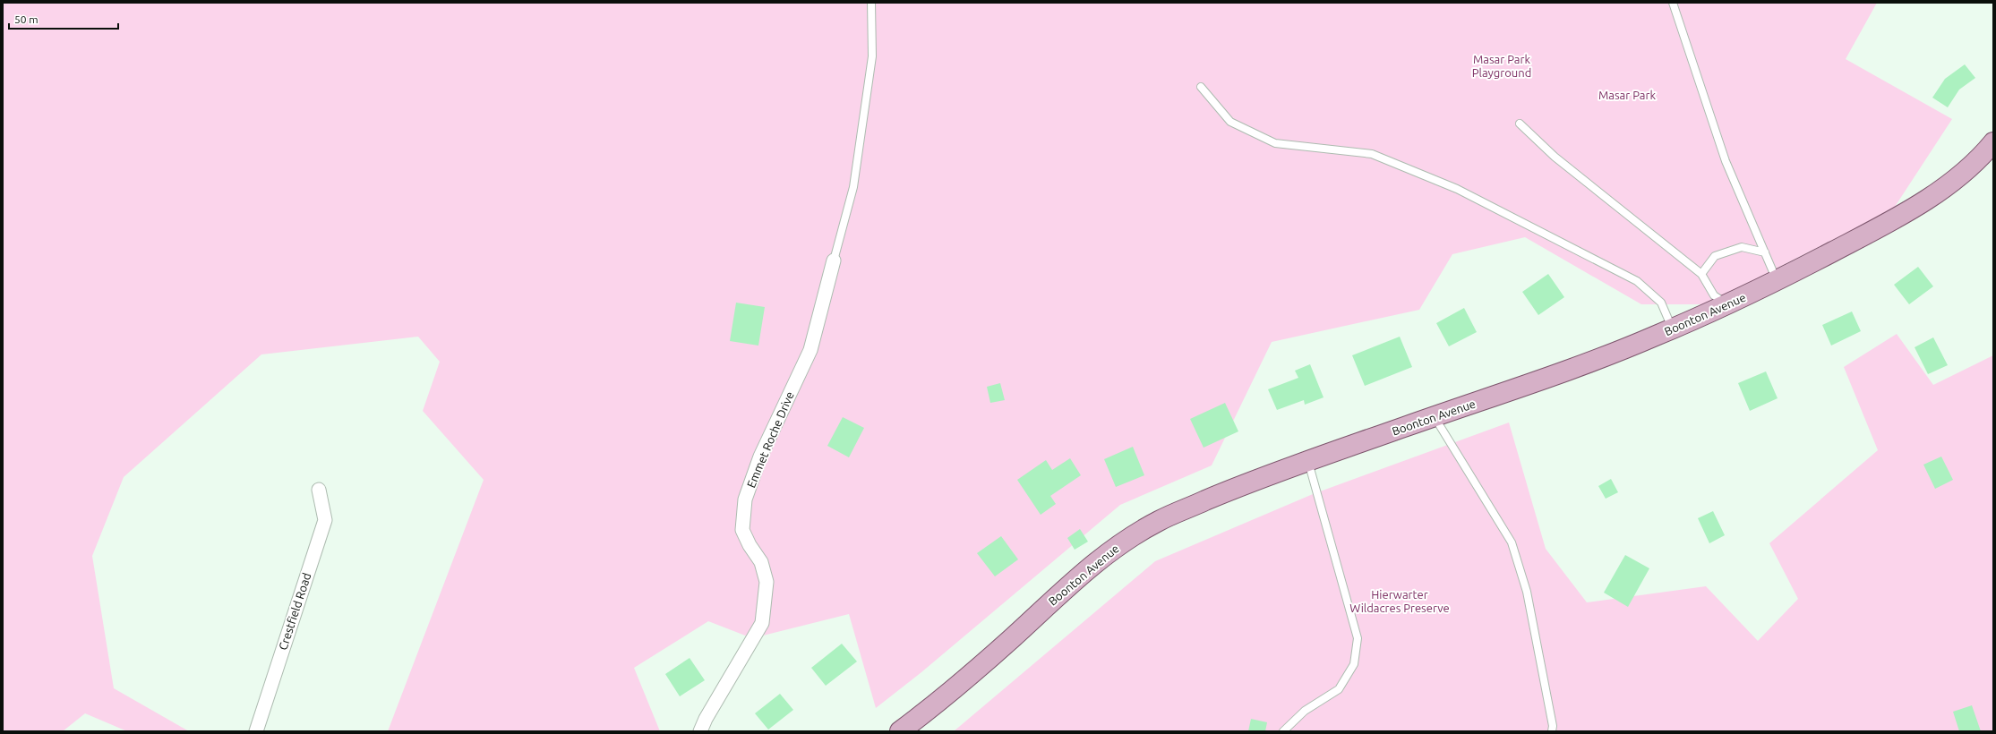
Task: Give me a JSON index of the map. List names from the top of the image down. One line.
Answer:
{"streets":{"main road":["Boonton Avenue"],"street":["Emmet Roche Drive","Crestfield Road"]},"parks":["Masar Park Playground","Masar Park","Hierwarter Wildacres Preserve"],"scale_bar":"50 m"}
